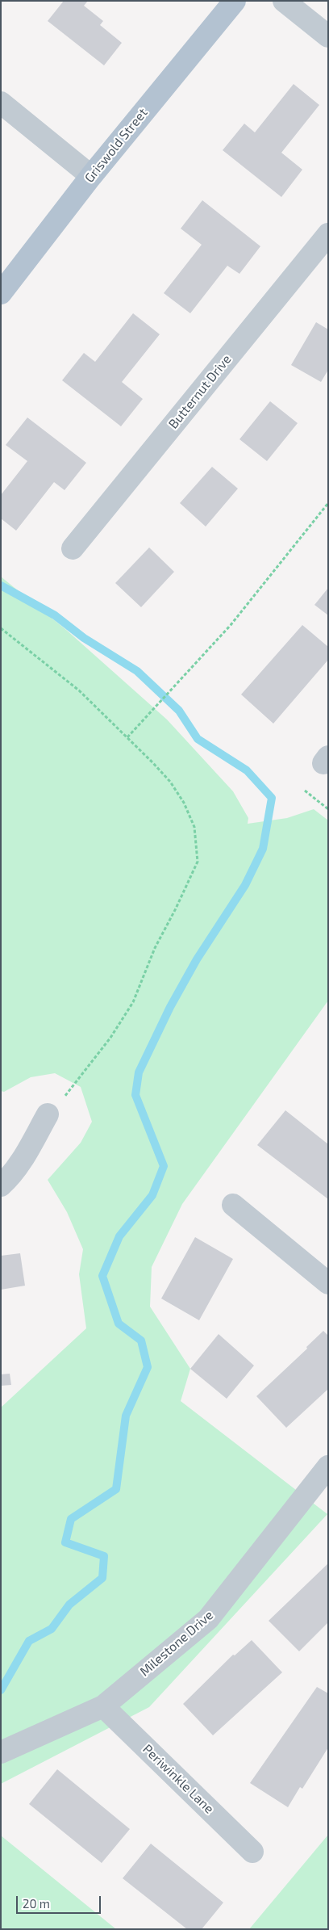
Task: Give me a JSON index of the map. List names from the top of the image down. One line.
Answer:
{"streets":{"main road":["Griswold Street"],"street":["Butternut Drive","Milestone Drive","Periwinkle Lane"]},"crossings":[["Milestone Drive","Periwinkle Lane"]],"scale_bar":"20 m"}
